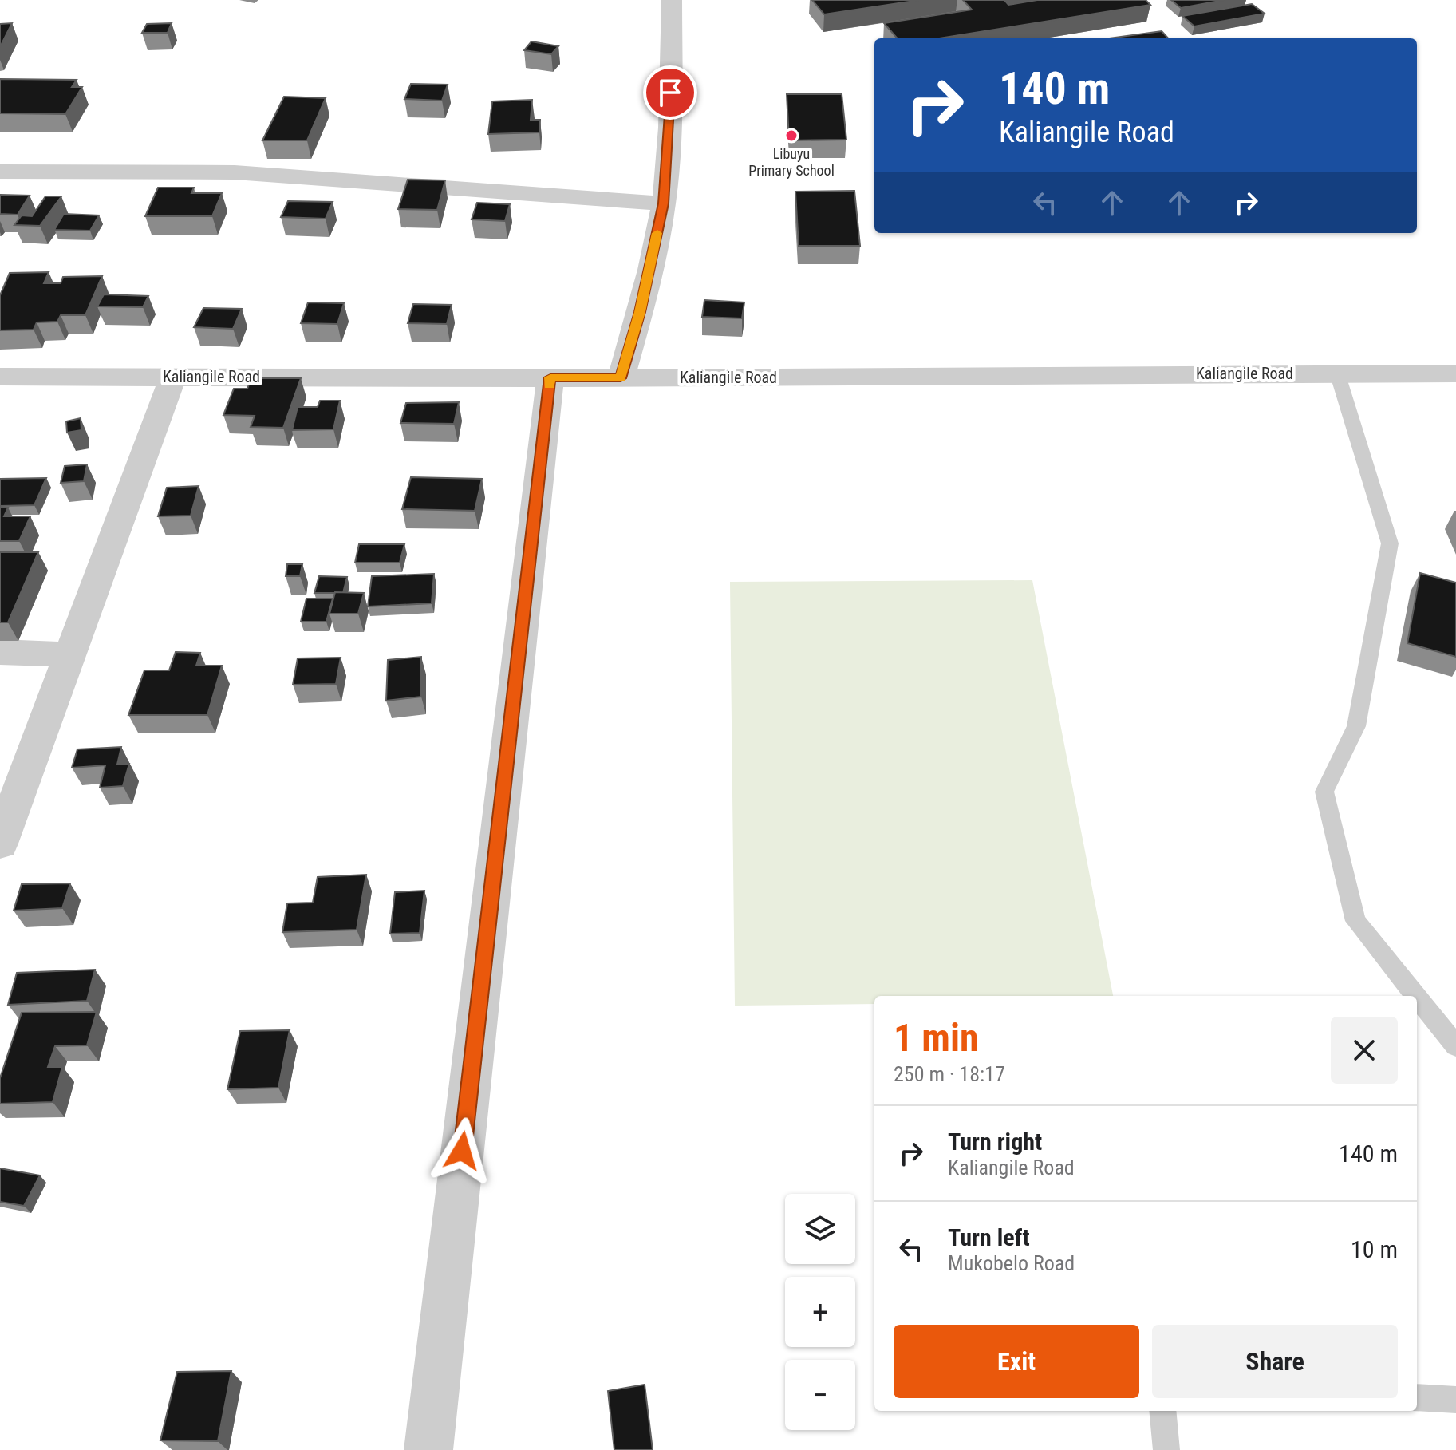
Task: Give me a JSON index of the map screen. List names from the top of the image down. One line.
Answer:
{"streets":{"street":["Kaliangile Road"]},"places":["Libuyu Primary School"],"page":{"turn":["140 m","Kaliangile Road"],"heading":["1 min","250 m · 18:17"],"list":[{"name":"Turn right","note":"Kaliangile Road","value":"140 m"},{"name":"Turn left","note":"Mukobelo Road","value":"10 m"}],"map_buttons":["+","−"],"buttons":["Exit","Share"]}}
